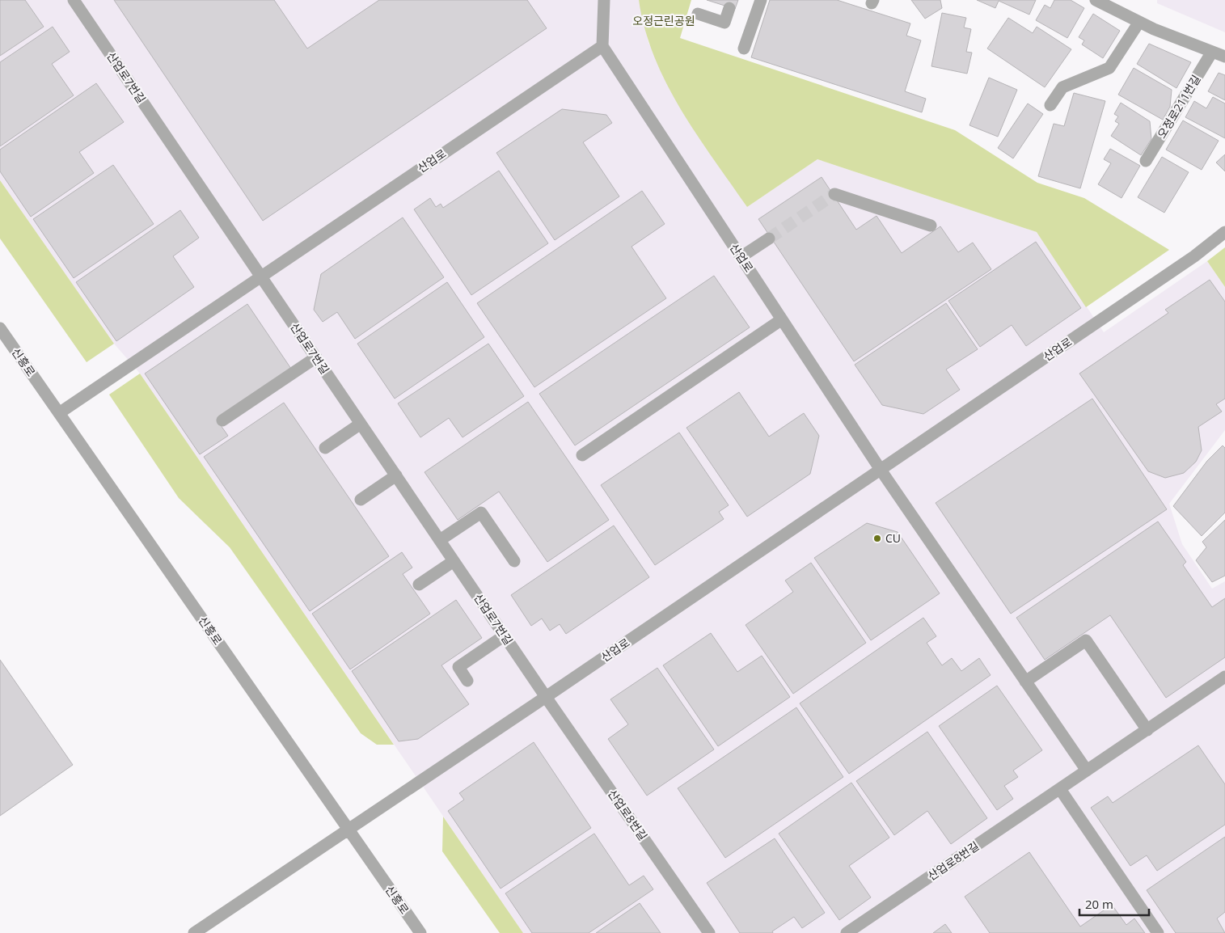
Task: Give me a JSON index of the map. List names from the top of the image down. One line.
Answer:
{"streets":{"street":["산업로7번길","오정로211번길","산업로","신흥로","산업로8번길"]},"crossings":[["산업로7번길","산업로"],["산업로7번길","산업로8번길"],["산업로","신흥로"],["산업로","산업로8번길"]],"parks":["오정근린공원"],"places":["CU"],"scale_bar":"20 m"}
